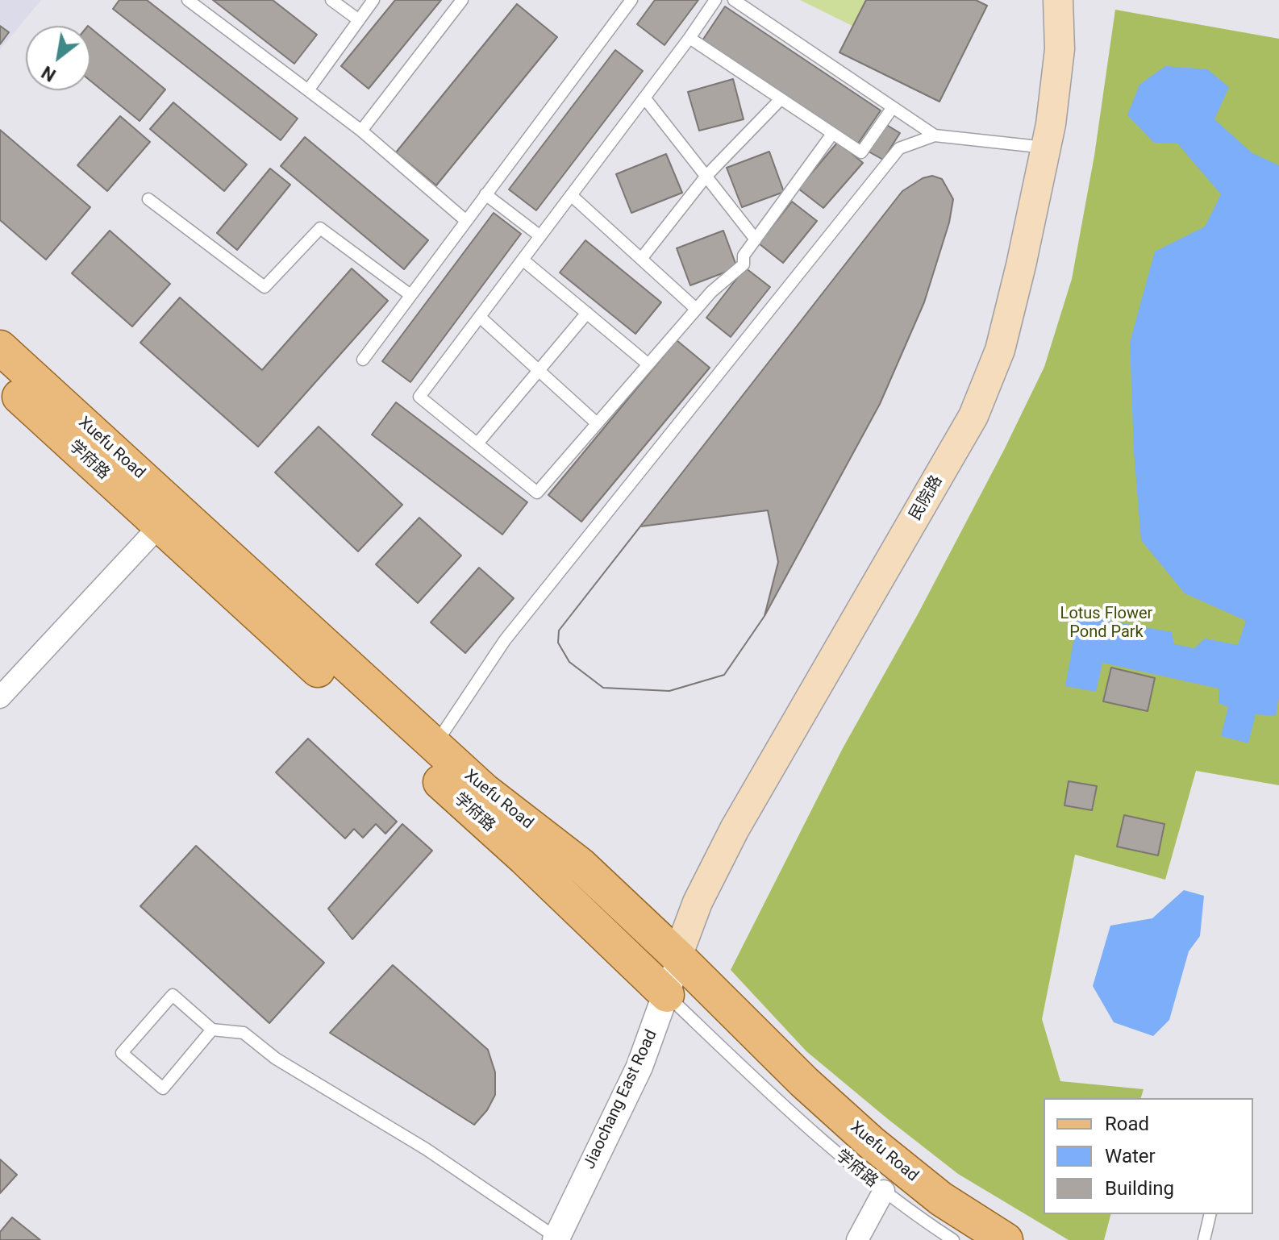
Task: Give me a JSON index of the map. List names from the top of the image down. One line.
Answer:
{"streets":{"main road":["Xuefu Road","学府路","民院路"],"street":["Jiaochang East Road"]},"crossings":[["Xuefu Road","民院路"],["Xuefu Road","Jiaochang East Road"],["学府路","Jiaochang East Road"],["民院路","Jiaochang East Road"]],"parks":["Lotus Flower Pond Park"],"legend":["Road","Water","Building"],"north":"bottom left"}
